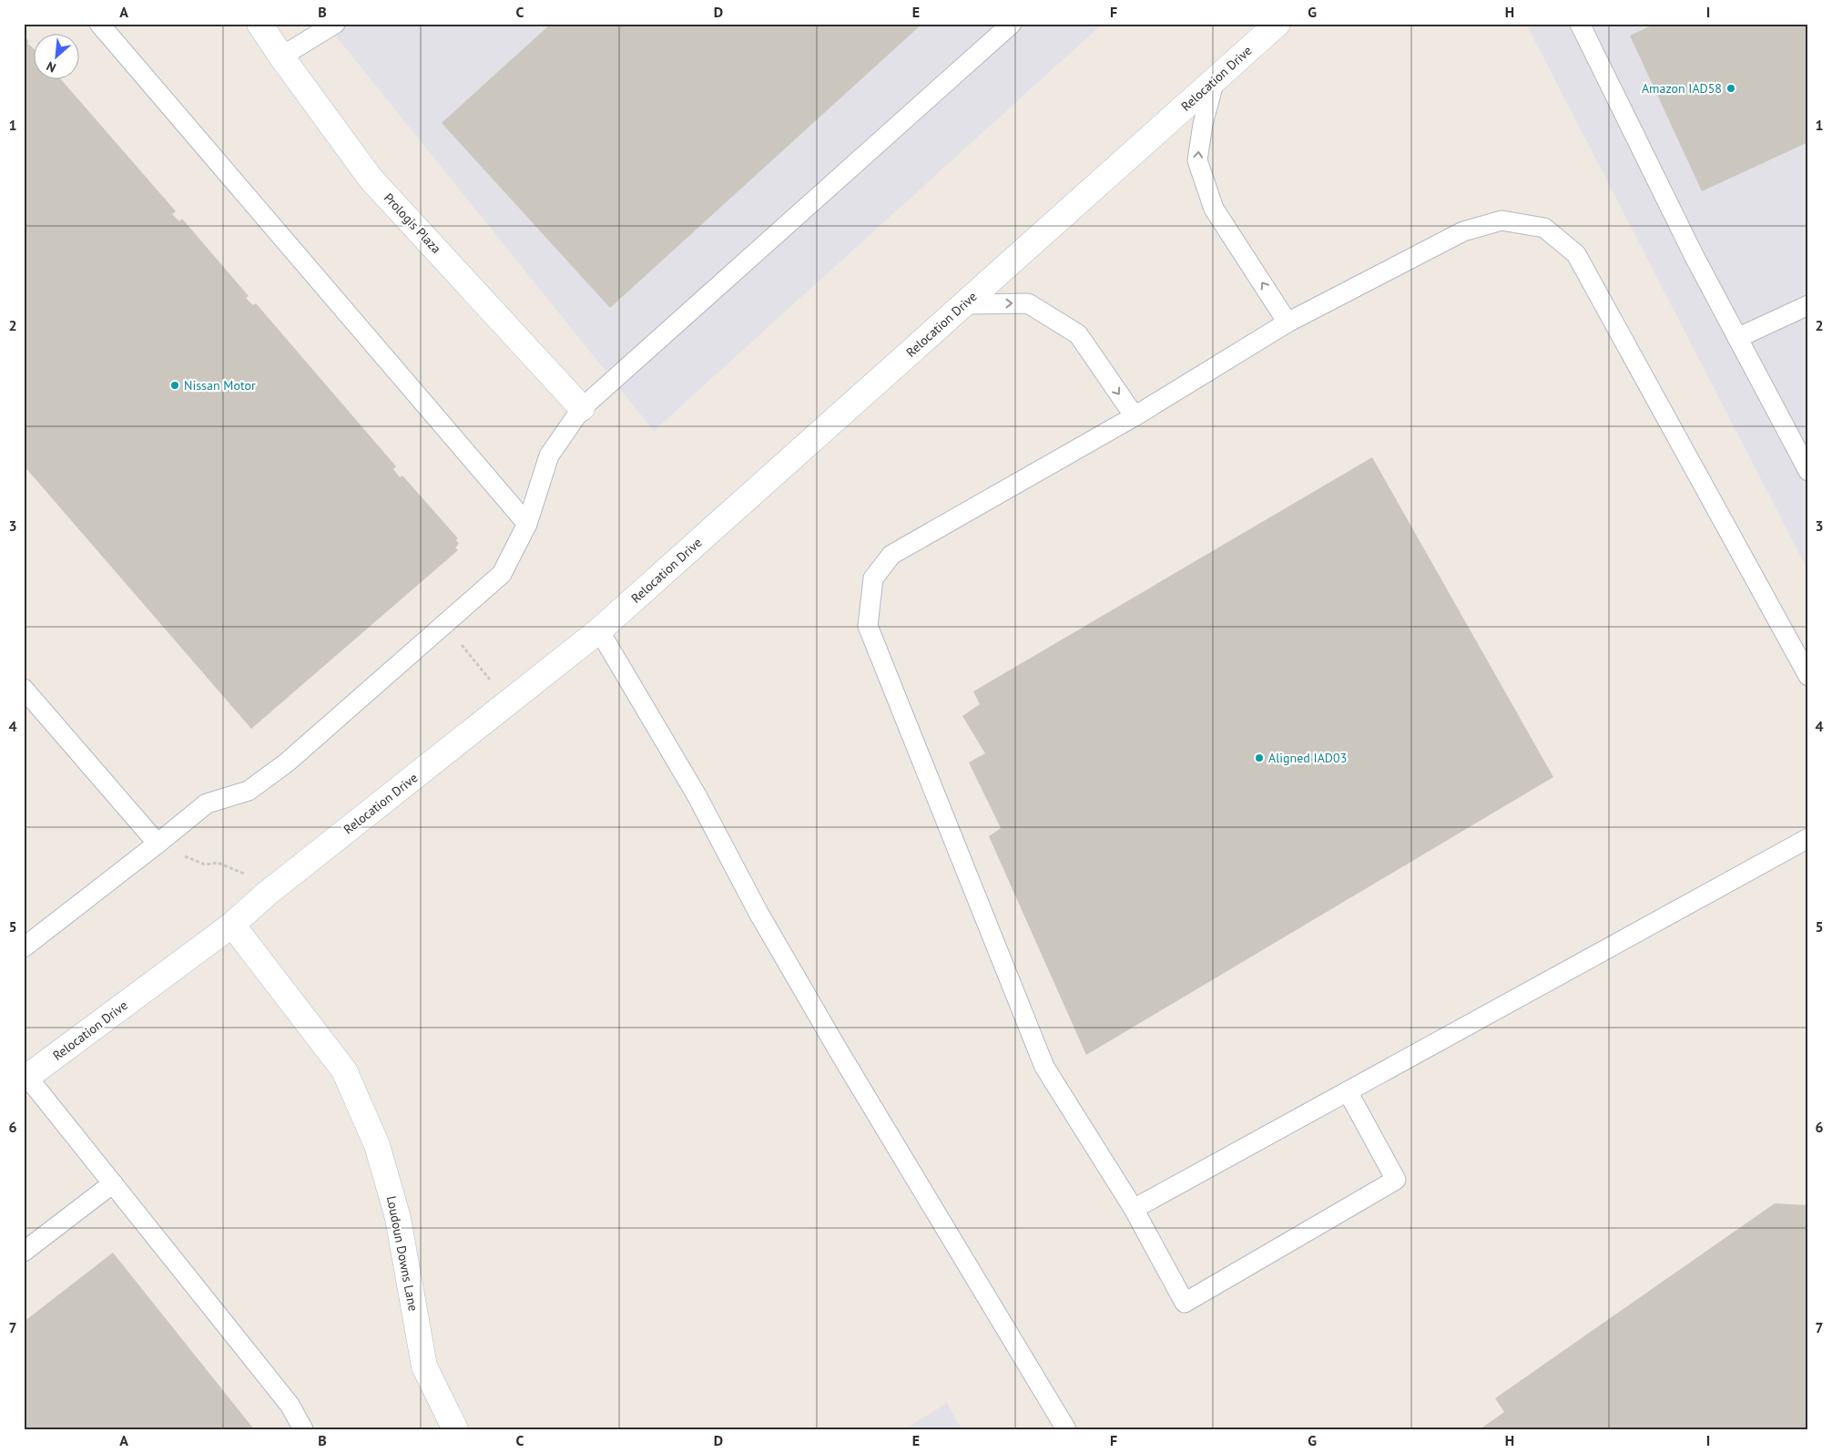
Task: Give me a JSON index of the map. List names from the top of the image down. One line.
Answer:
{"streets":{"street":["Relocation Drive","Prologis Plaza","Loudoun Downs Lane"]},"crossings":[["Relocation Drive","Loudoun Downs Lane"]],"places":["Amazon IAD58","Nissan Motor","Aligned IAD03"],"north":"bottom left","grid":{"columns":["A","B","C","D","E","F","G","H","I"],"rows":["1","2","3","4","5","6","7"]}}
